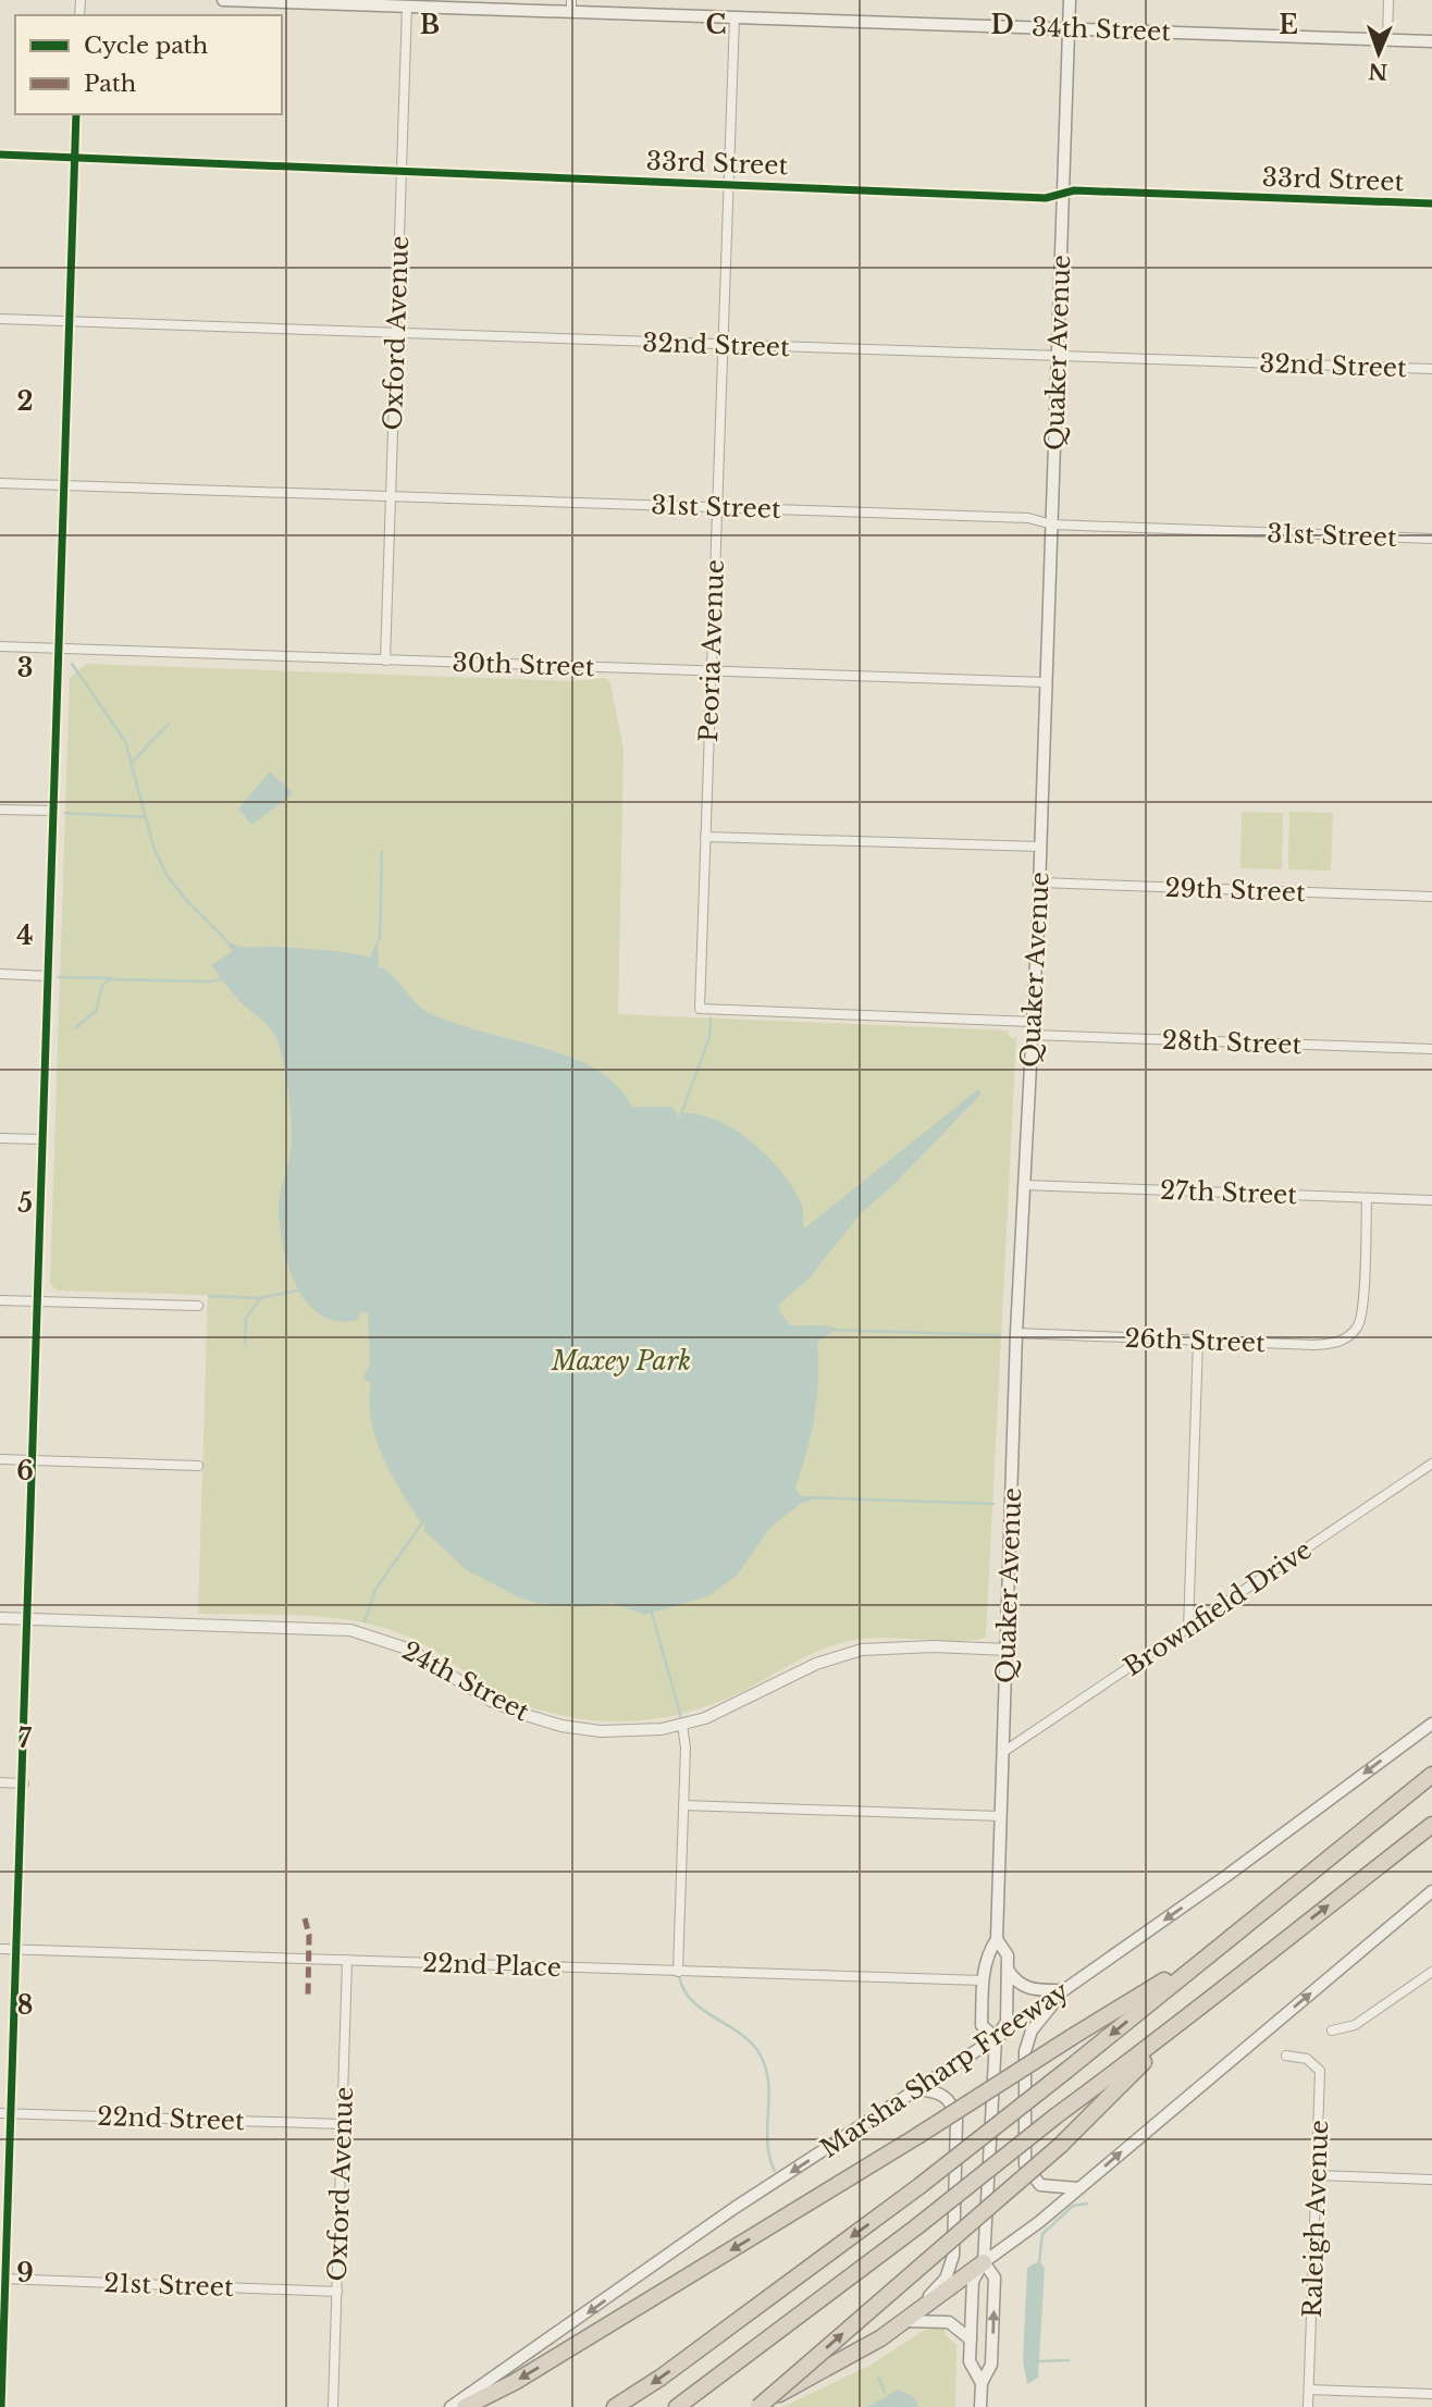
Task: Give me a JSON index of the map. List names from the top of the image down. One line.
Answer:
{"streets":{"main road":["34th Street","Quaker Avenue","Marsha Sharp Freeway"],"street":["33rd Street","Oxford Avenue","32nd Street","31st Street","Peoria Avenue","30th Street","29th Street","28th Street","27th Street","26th Street","Brownfield Drive","24th Street","22nd Place","22nd Street","Raleigh Avenue","21st Street"]},"crossings":[["34th Street","Oxford Avenue"],["34th Street","Quaker Avenue"],["34th Street","Peoria Avenue"],["33rd Street","Oxford Avenue"],["33rd Street","Quaker Avenue"],["33rd Street","Peoria Avenue"],["Oxford Avenue","32nd Street"],["Oxford Avenue","31st Street"],["Oxford Avenue","30th Street"],["Oxford Avenue","22nd Place"],["Oxford Avenue","22nd Street"],["Oxford Avenue","21st Street"],["32nd Street","Quaker Avenue"],["32nd Street","Peoria Avenue"],["Quaker Avenue","31st Street"],["Quaker Avenue","Peoria Avenue"],["Quaker Avenue","30th Street"],["Quaker Avenue","29th Street"],["Quaker Avenue","28th Street"],["Quaker Avenue","27th Street"],["Quaker Avenue","26th Street"],["Quaker Avenue","Brownfield Drive"],["Quaker Avenue","24th Street"],["Quaker Avenue","22nd Place"],["Quaker Avenue","Marsha Sharp Freeway"],["31st Street","Peoria Avenue"],["Peoria Avenue","30th Street"],["27th Street","26th Street"]],"one_way":["Marsha Sharp Freeway"],"parks":["Maxey Park"],"legend":["Cycle path","Path"],"north":"bottom","grid":{"columns":["B","C","D","E"],"rows":["2","3","4","5","6","7","8","9"]}}
